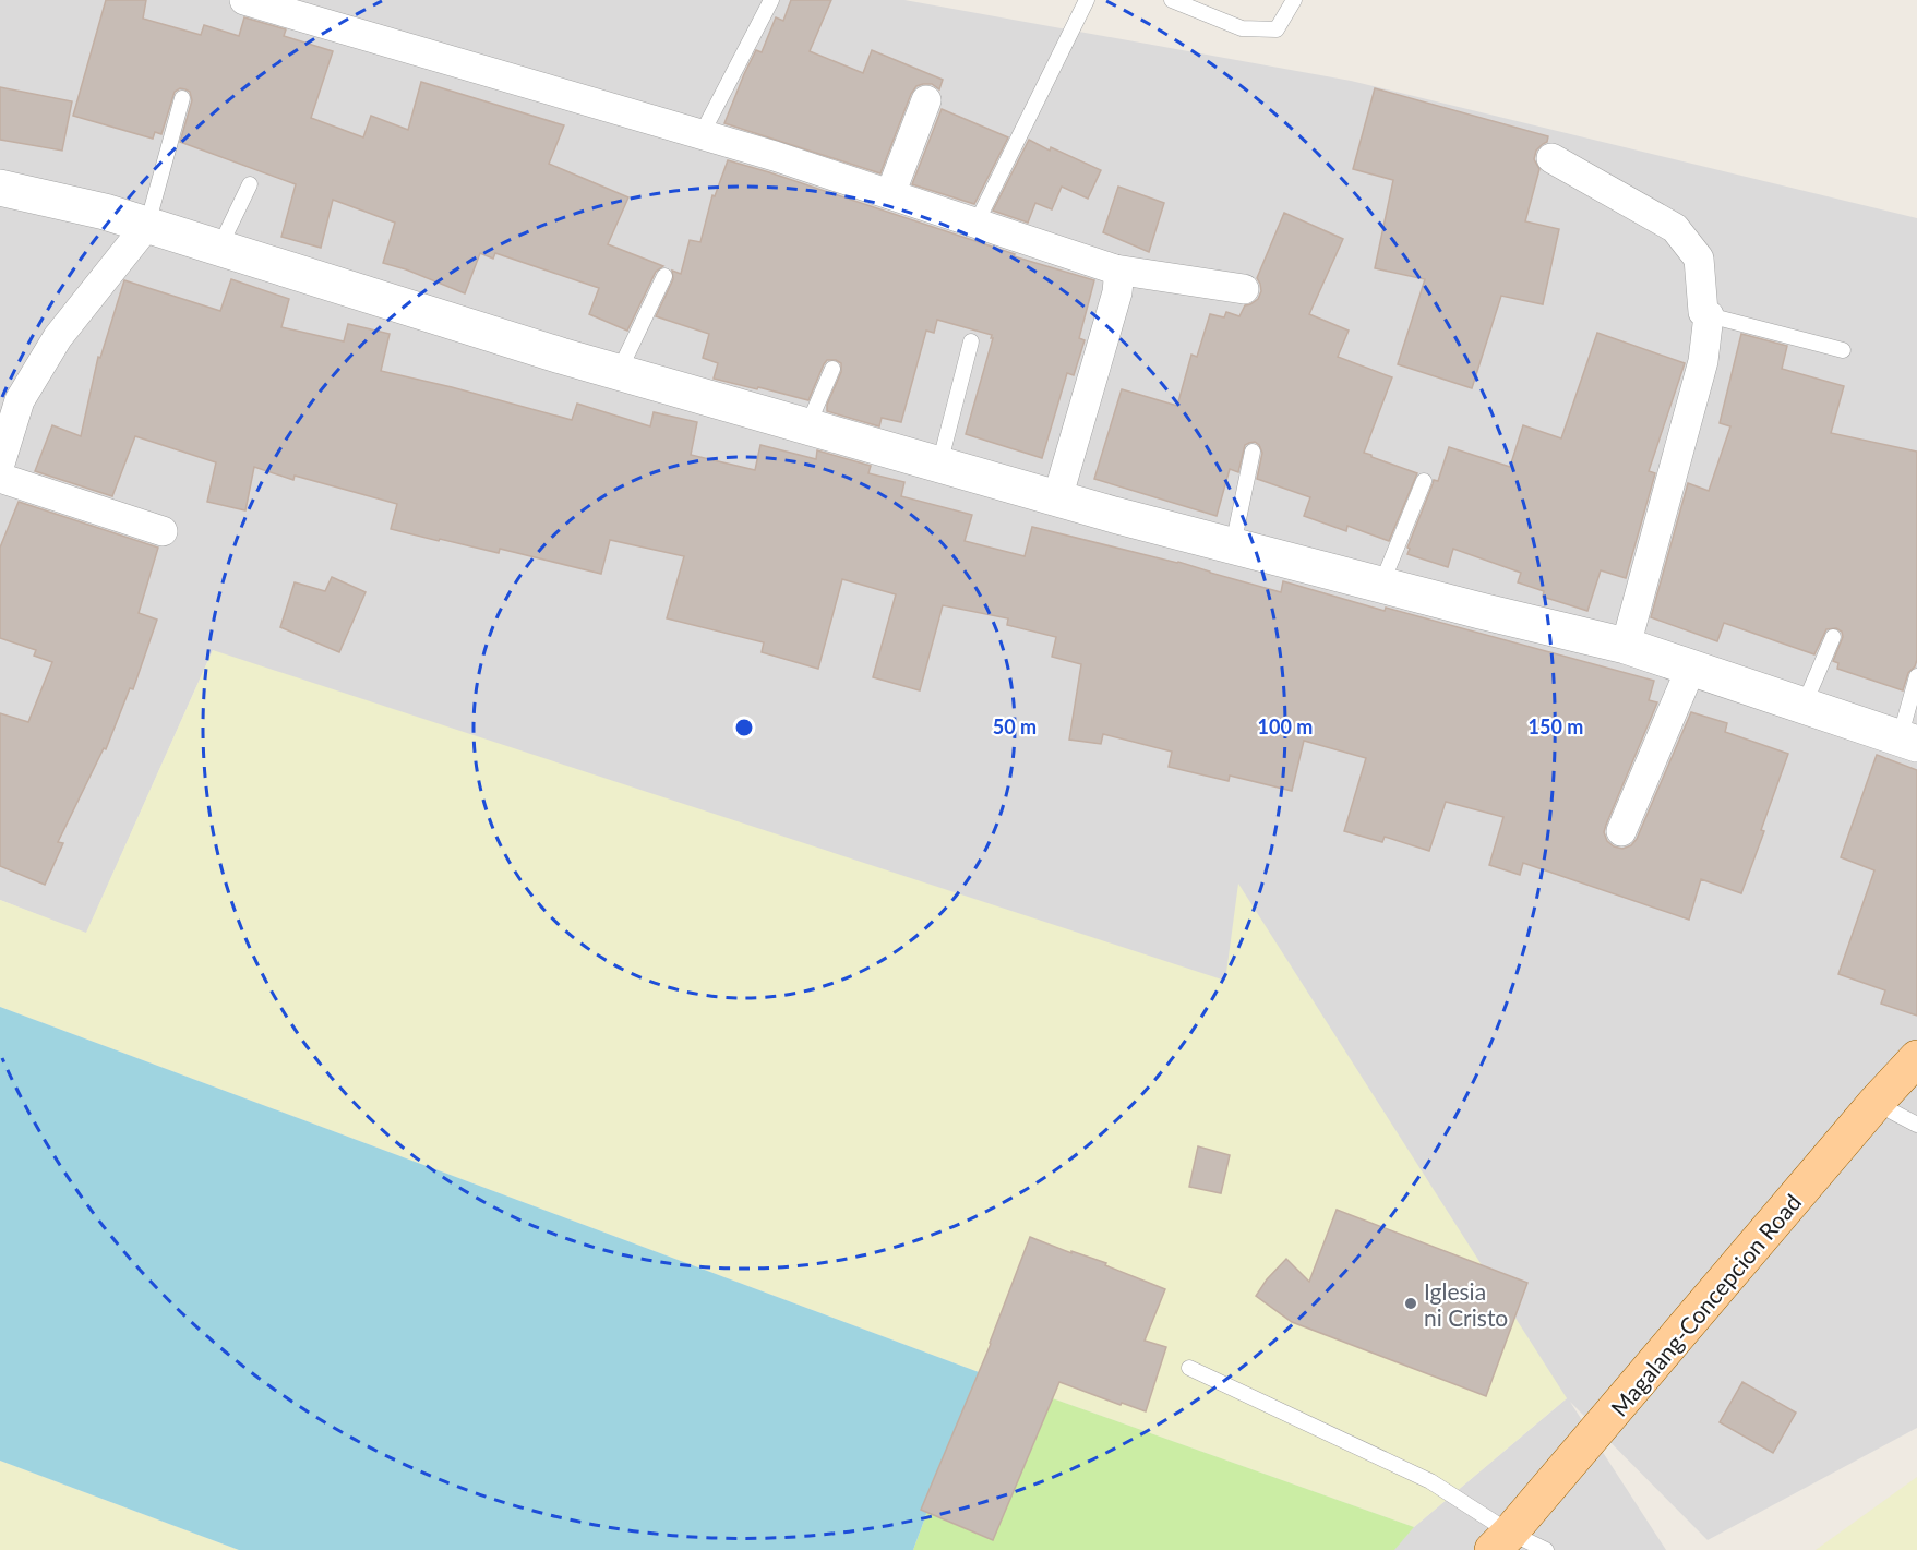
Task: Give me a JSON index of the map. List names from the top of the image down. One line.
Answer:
{"streets":{"main road":["Magalang-Concepcion Road"]},"places":["Iglesia ni Cristo"],"rings":["50 m","100 m","150 m"]}
